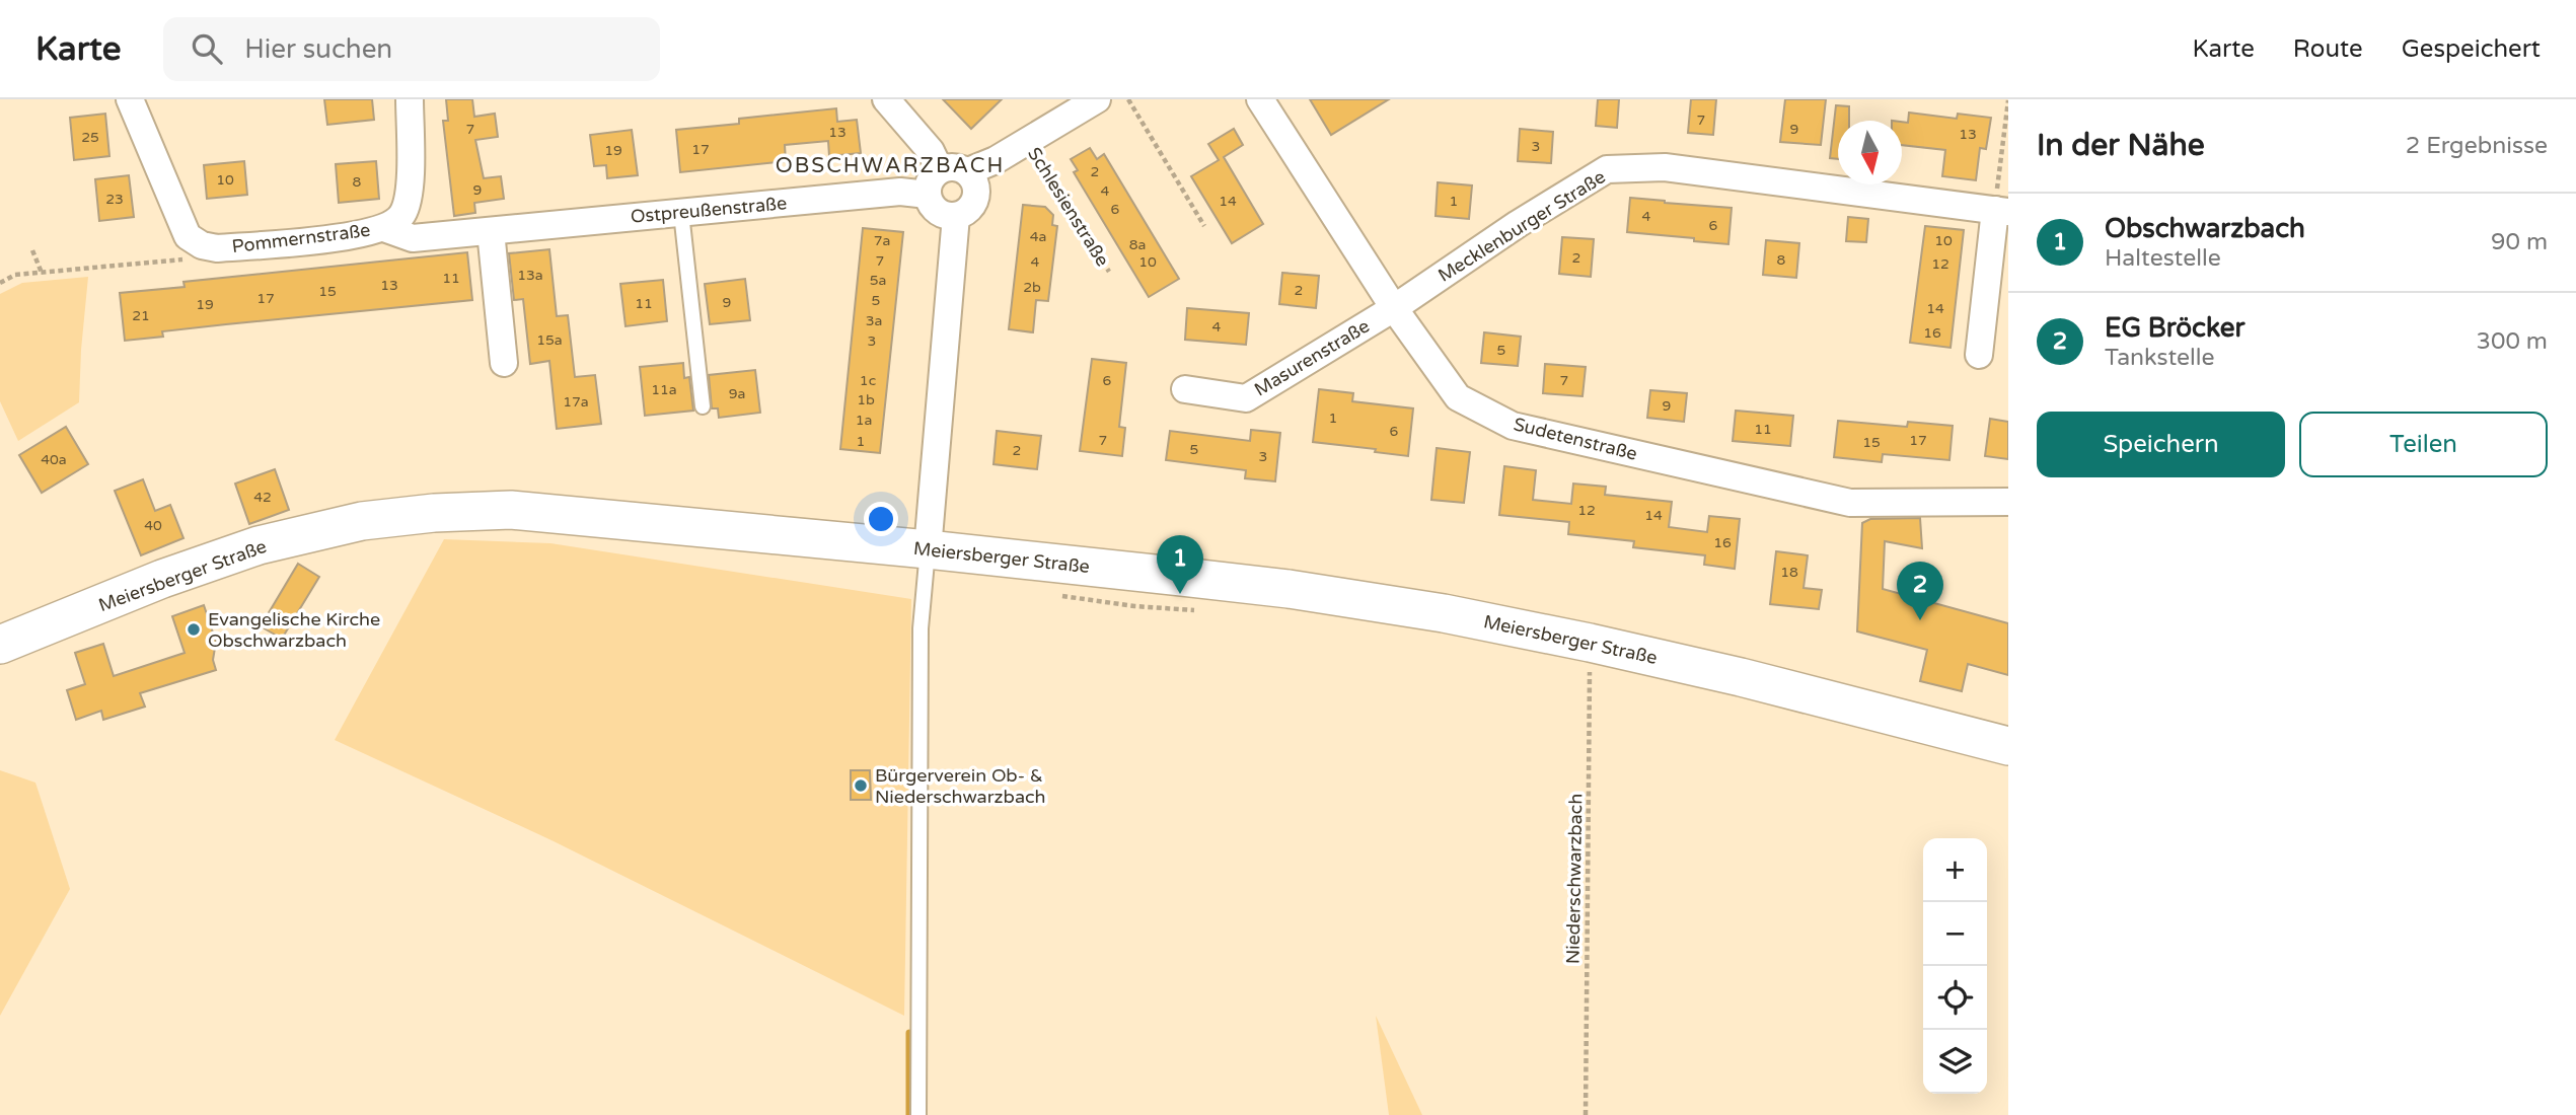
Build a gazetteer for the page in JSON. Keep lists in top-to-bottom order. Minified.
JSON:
{"streets":{"main road":["Meiersberger Straße"],"street":["Schlesienstraße","Ostpreußenstraße","Mecklenburger Straße","Pommernstraße","Masurenstraße","Sudetenstraße"],"path":["Niederschwarzbach"]},"crossings":[["Schlesienstraße","Ostpreußenstraße"],["Ostpreußenstraße","Pommernstraße"],["Mecklenburger Straße","Masurenstraße"],["Mecklenburger Straße","Sudetenstraße"],["Masurenstraße","Sudetenstraße"]],"districts":["OBSCHWARZBACH"],"places":["Evangelische Kirche Obschwarzbach","Bürgerverein Ob- & Niederschwarzbach"],"house_numbers":["7","7","9","13","13","25","3","17","19","2","10","8","9","4","23","14","1","6","4","6","4a","7a","10","8a","2","8","7","4","10","12","13a","11","5a","13","2b","2","15","17","5","9","11","19","14","21","3a","4","16","15a","3","5","1c","6","7","11a","9a","1b","17a","9","1","1a","11","6","7","17","1","15","5","2","3","40a","42","12","14","40","16","18"],"north":"bottom","page":{"header":"Karte","search":"Hier suchen","nav":["Karte","Route","Gespeichert"],"heading":["In der Nähe","2 Ergebnisse"],"list":[{"mark":"1","name":"Obschwarzbach","note":"Haltestelle","value":"90 m"},{"mark":"2","name":"EG Bröcker","note":"Tankstelle","value":"300 m"}],"buttons":["Speichern","Teilen"],"pins":["1","2"],"map_buttons":["+","−"]}}
